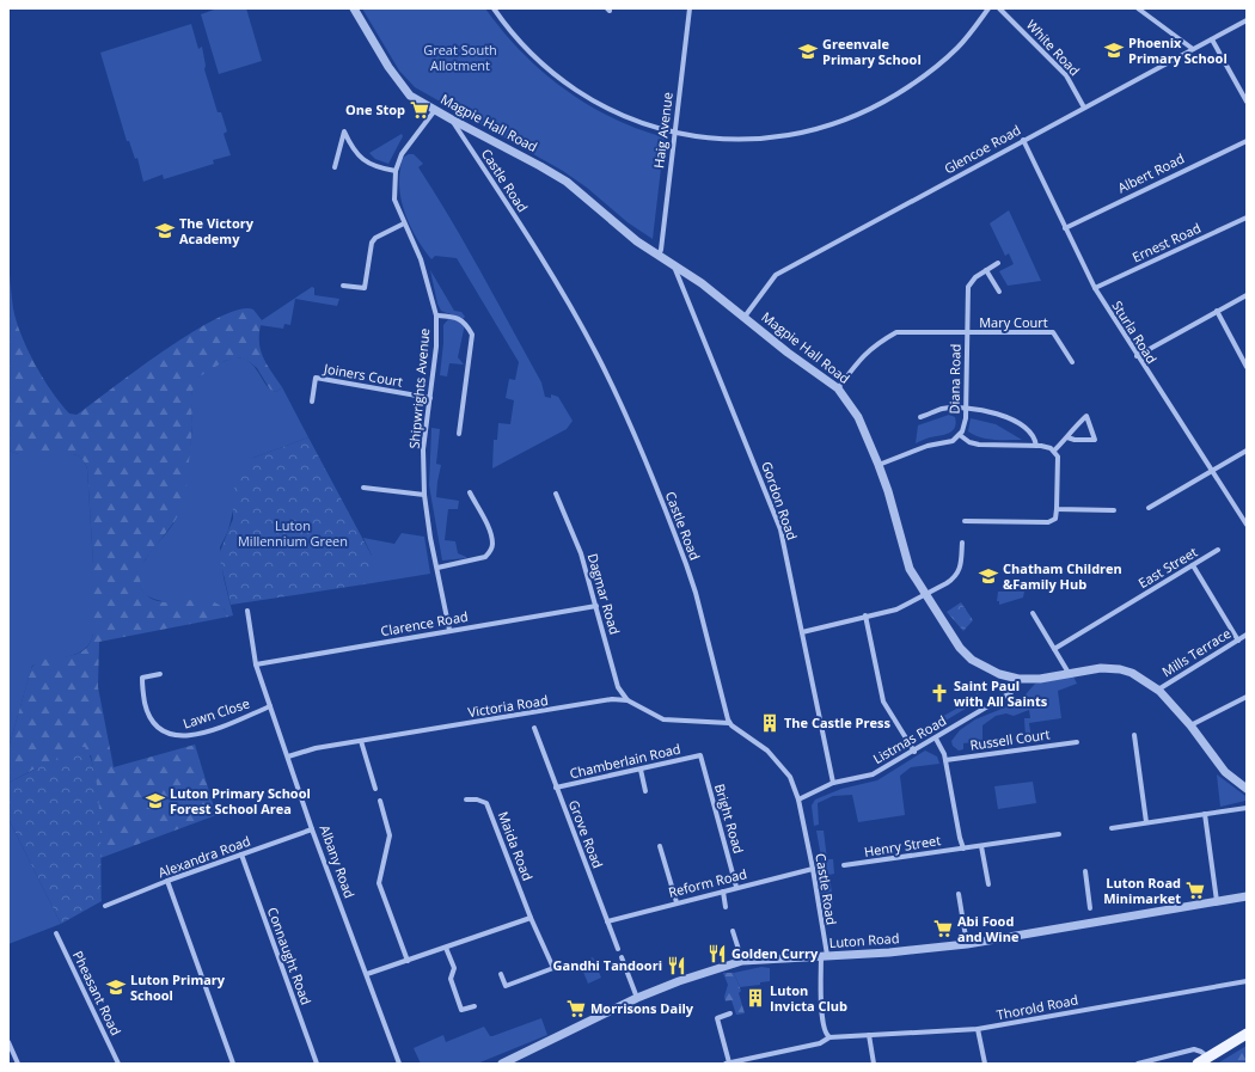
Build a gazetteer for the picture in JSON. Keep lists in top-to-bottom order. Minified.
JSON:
{"streets":{"street":["White Road","Magpie Hall Road","Haig Avenue","Glencoe Road","Albert Road","Castle Road","Ernest Road","Mary Court","Sturla Road","Joiners Court","Diana Road","Shipwrights Avenue","Gordon Road","East Street","Dagmar Road","Clarence Road","Mills Terrace","Victoria Road","Lawn Close","Listmas Road","Russell Court","Chamberlain Road","Bright Road","Grove Road","Maida Road","Henry Street","Alexandra Road","Albany Road","Reform Road","Luton Road","Connaught Road","Pheasant Road","Thorold Road"]},"crossings":[["White Road","Glencoe Road"],["Magpie Hall Road","Haig Avenue"],["Magpie Hall Road","Glencoe Road"],["Magpie Hall Road","Castle Road"],["Magpie Hall Road","Shipwrights Avenue"],["Magpie Hall Road","Gordon Road"],["Magpie Hall Road","Mills Terrace"],["Magpie Hall Road","Listmas Road"],["Glencoe Road","Sturla Road"],["Albert Road","Sturla Road"],["Castle Road","Listmas Road"],["Castle Road","Reform Road"],["Castle Road","Luton Road"],["Castle Road","Thorold Road"],["Ernest Road","Sturla Road"],["Mary Court","Diana Road"],["Joiners Court","Shipwrights Avenue"],["Shipwrights Avenue","Clarence Road"],["Gordon Road","Listmas Road"],["Dagmar Road","Clarence Road"],["Dagmar Road","Victoria Road"],["Clarence Road","Albany Road"],["Victoria Road","Albany Road"],["Lawn Close","Albany Road"],["Listmas Road","Henry Street"],["Russell Court","Henry Street"],["Chamberlain Road","Bright Road"],["Chamberlain Road","Grove Road"],["Bright Road","Reform Road"],["Grove Road","Reform Road"],["Alexandra Road","Albany Road"],["Alexandra Road","Connaught Road"]],"parks":["Great South Allotment","Luton Millennium Green"],"places":{"school or university":["Phoenix Primary School","Greenvale Primary School","The Victory Academy","Chatham Children &Family Hub","Luton Primary School Forest School Area","Luton Primary School"],"supermarket":["One Stop","Luton Road Minimarket","Abi Food and Wine","Morrisons Daily"],"church":["Saint Paul with All Saints"],"building":["The Castle Press","Luton Invicta Club"],"restaurant":["Golden Curry","Gandhi Tandoori"]}}
